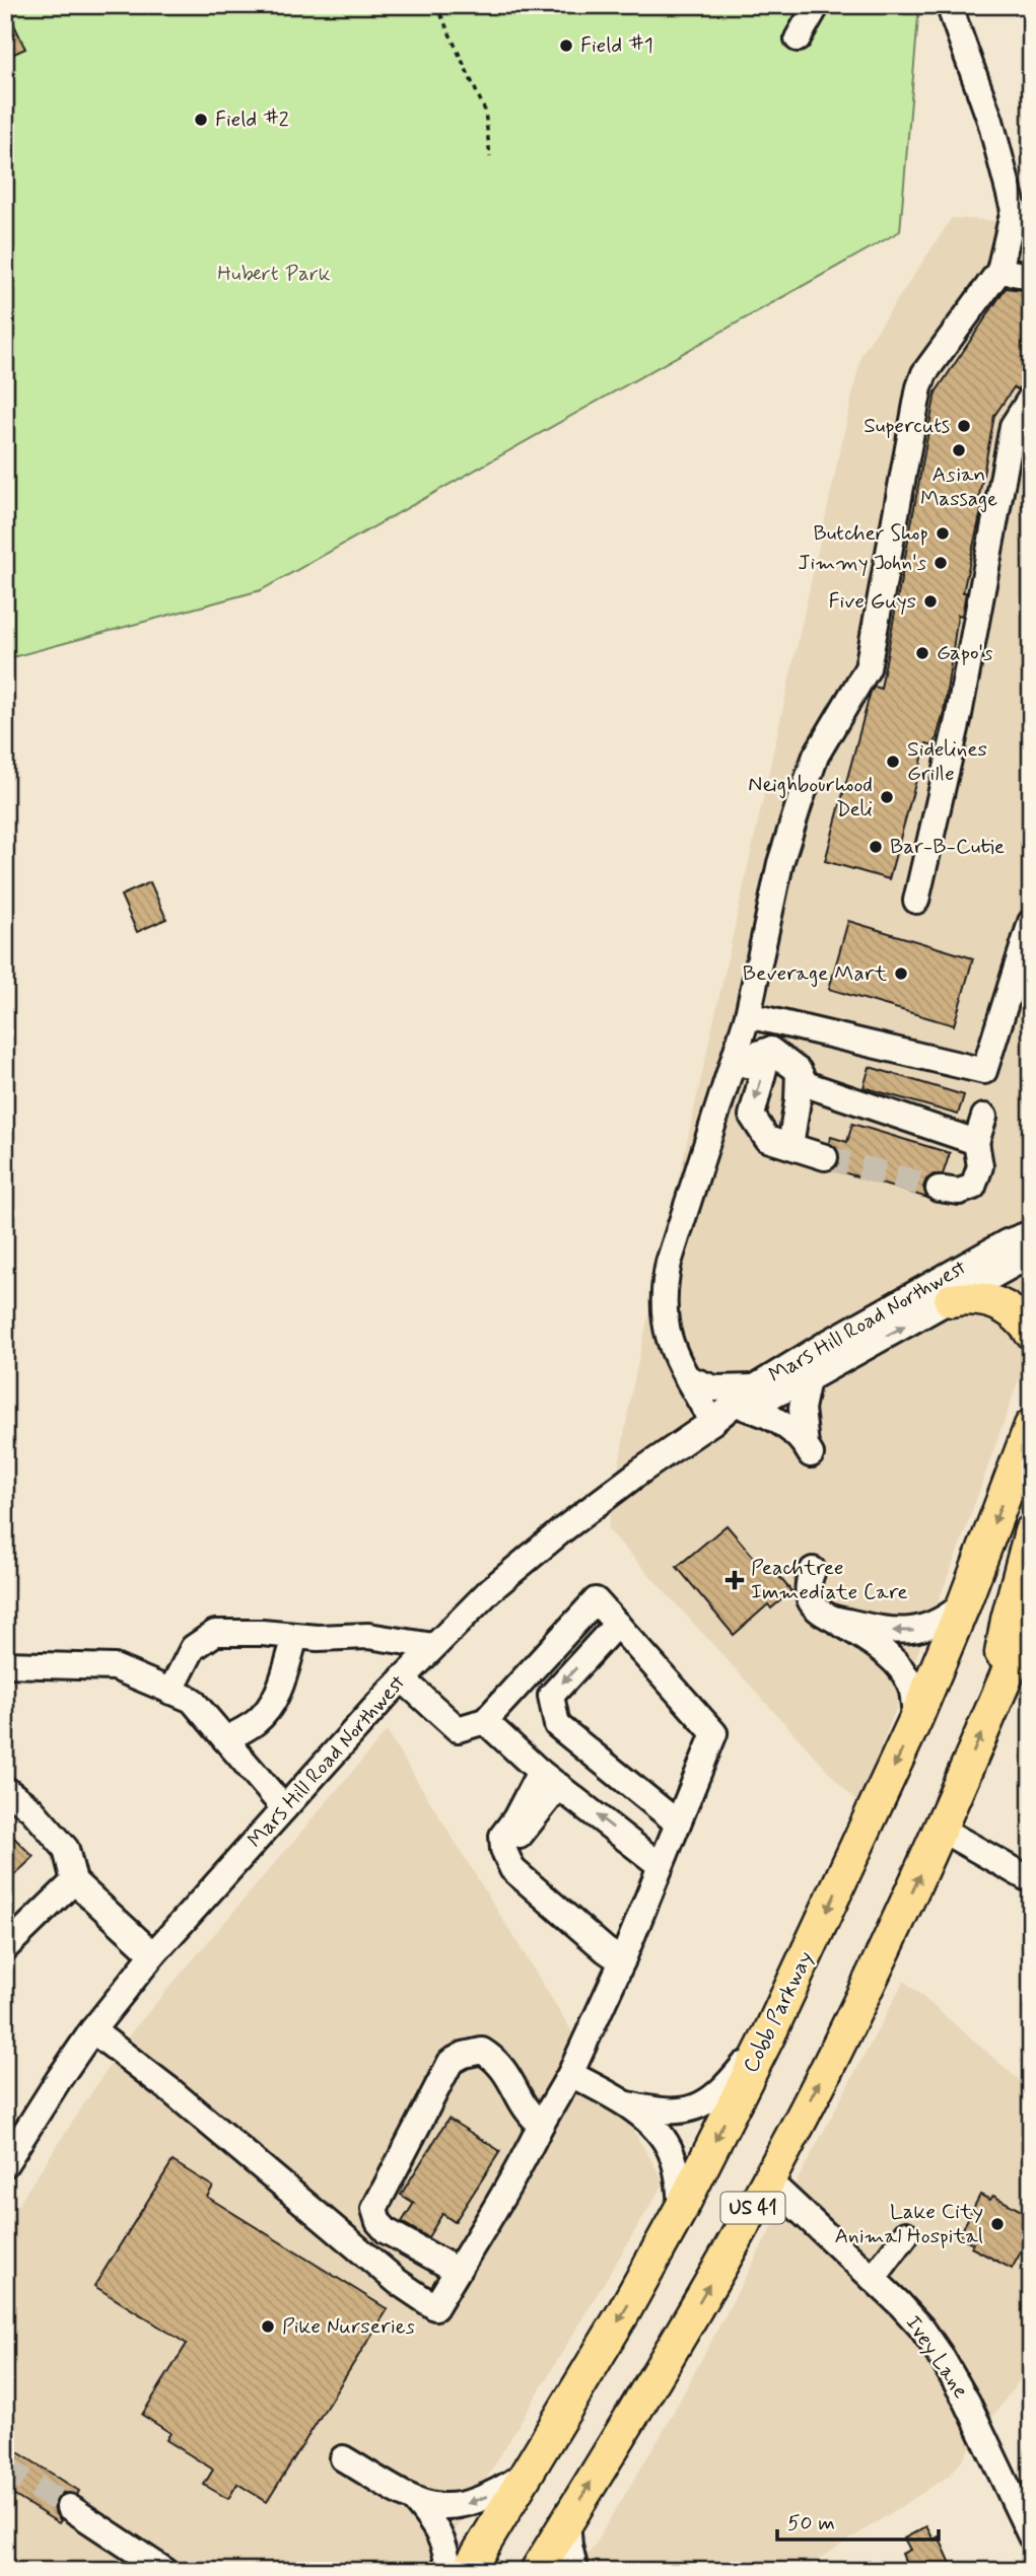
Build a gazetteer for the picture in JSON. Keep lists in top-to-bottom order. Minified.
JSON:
{"streets":{"main road":["Cobb Parkway","US 41"],"street":["Mars Hill Road Northwest","Ivey Lane"]},"crossings":[["US 41","Ivey Lane"]],"parks":["Hubert Park"],"places":{"other":["Field #1","Field #2","Supercuts","Asian Massage","Butcher Shop","Jimmy John's","Five Guys","Gapo's","Sidelines Grille","Neighbourhood Deli","Bar-B-Cutie","Beverage Mart","Lake City Animal Hospital","Pike Nurseries"],"health":["Peachtree Immediate Care"]},"scale_bar":"50 m"}
